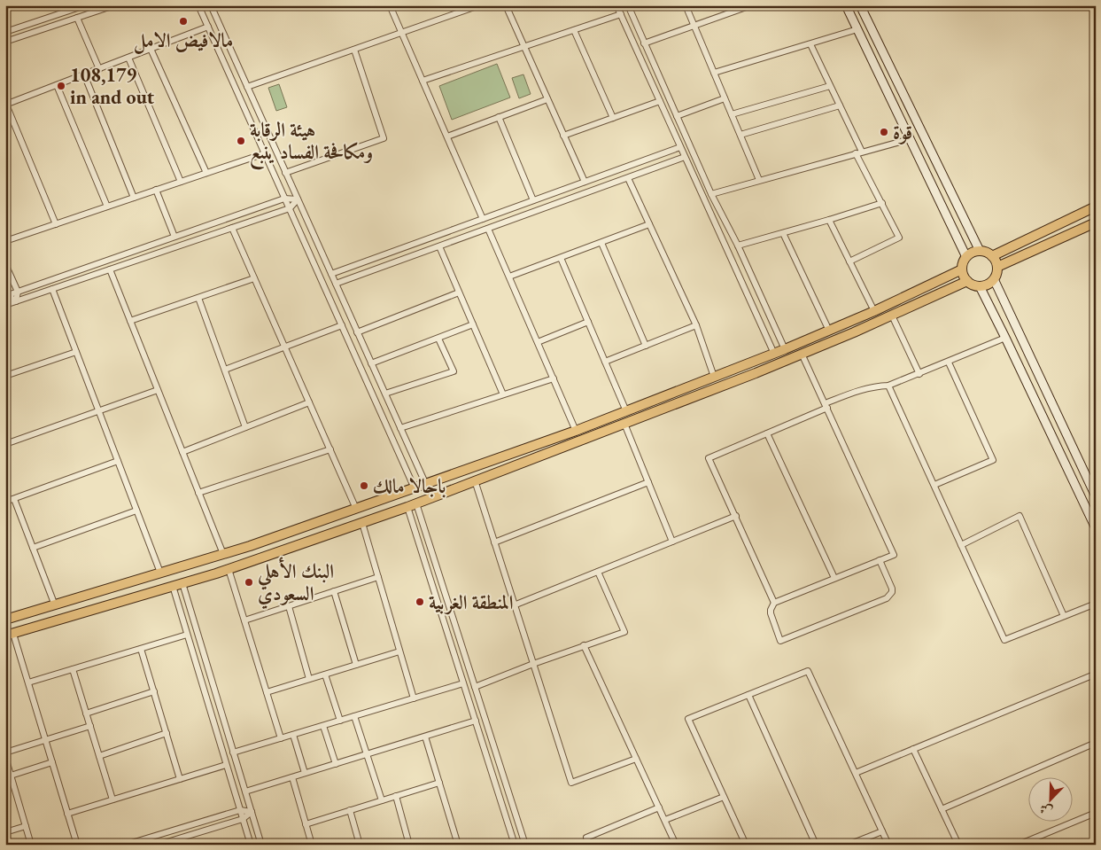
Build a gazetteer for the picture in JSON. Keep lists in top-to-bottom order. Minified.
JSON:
{"places":["مالافيض الامل","108,179 in and out","قوة","هيئة الرقابة ومكافحة الفساد ينبع","باجالا مالك","البنك الأهلي السعودي","المنطقة الغربية"],"north":"bottom left"}
